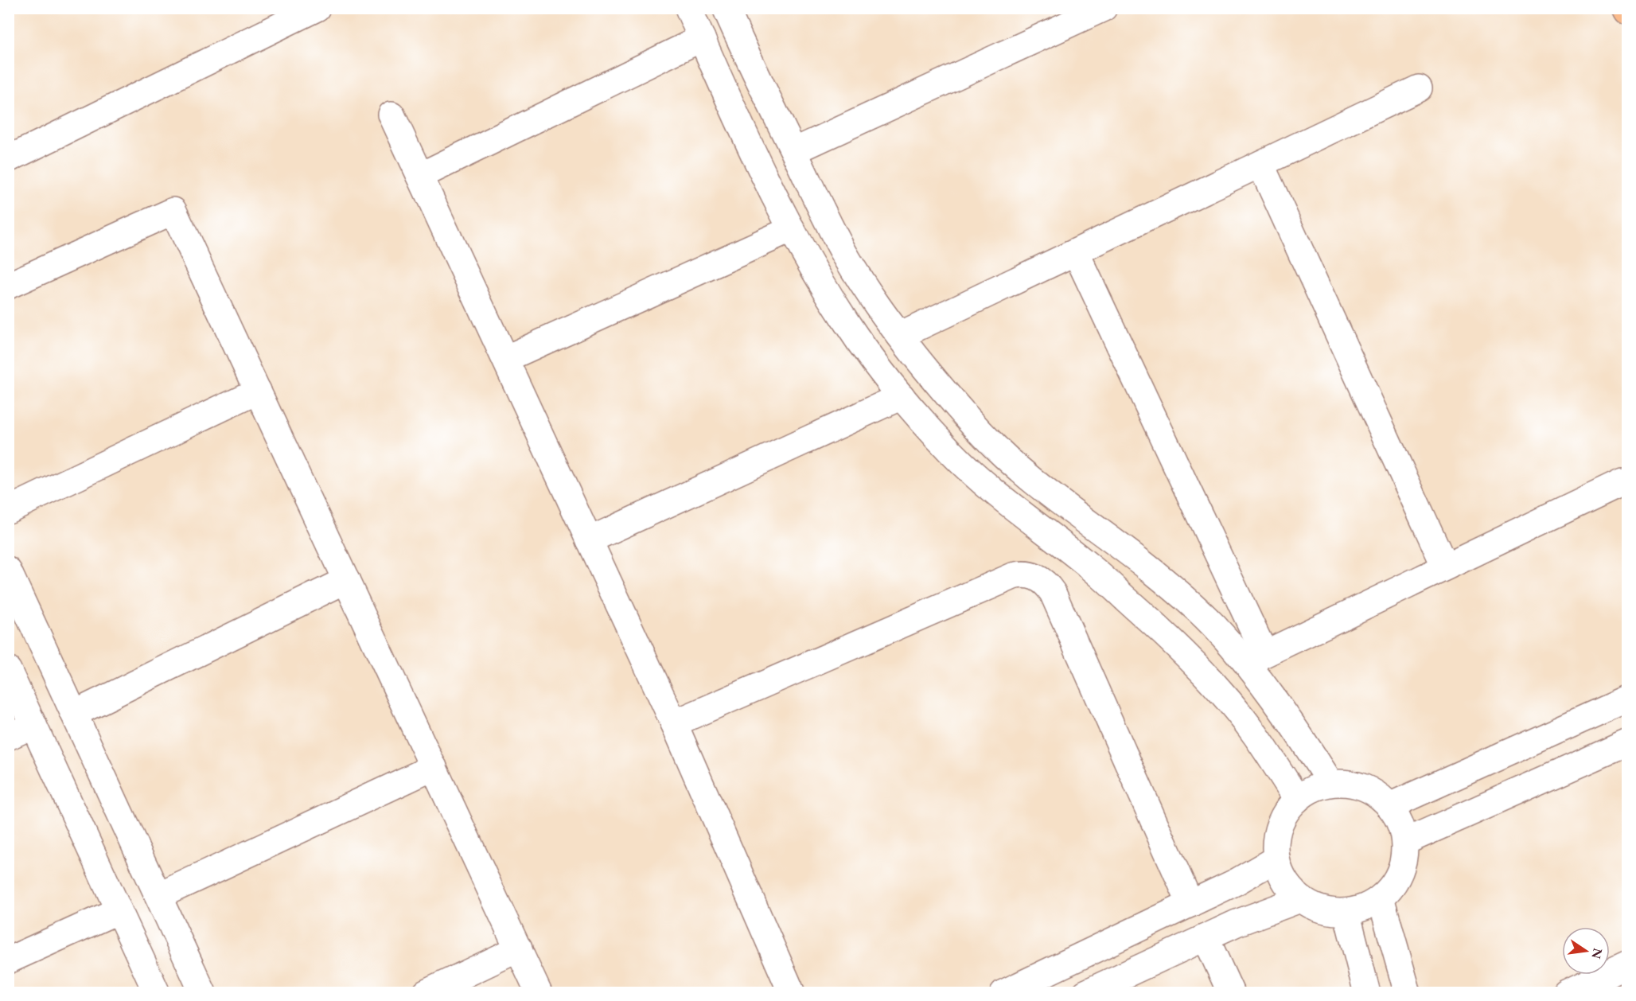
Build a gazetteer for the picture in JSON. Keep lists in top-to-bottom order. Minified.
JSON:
{"north":"right"}
